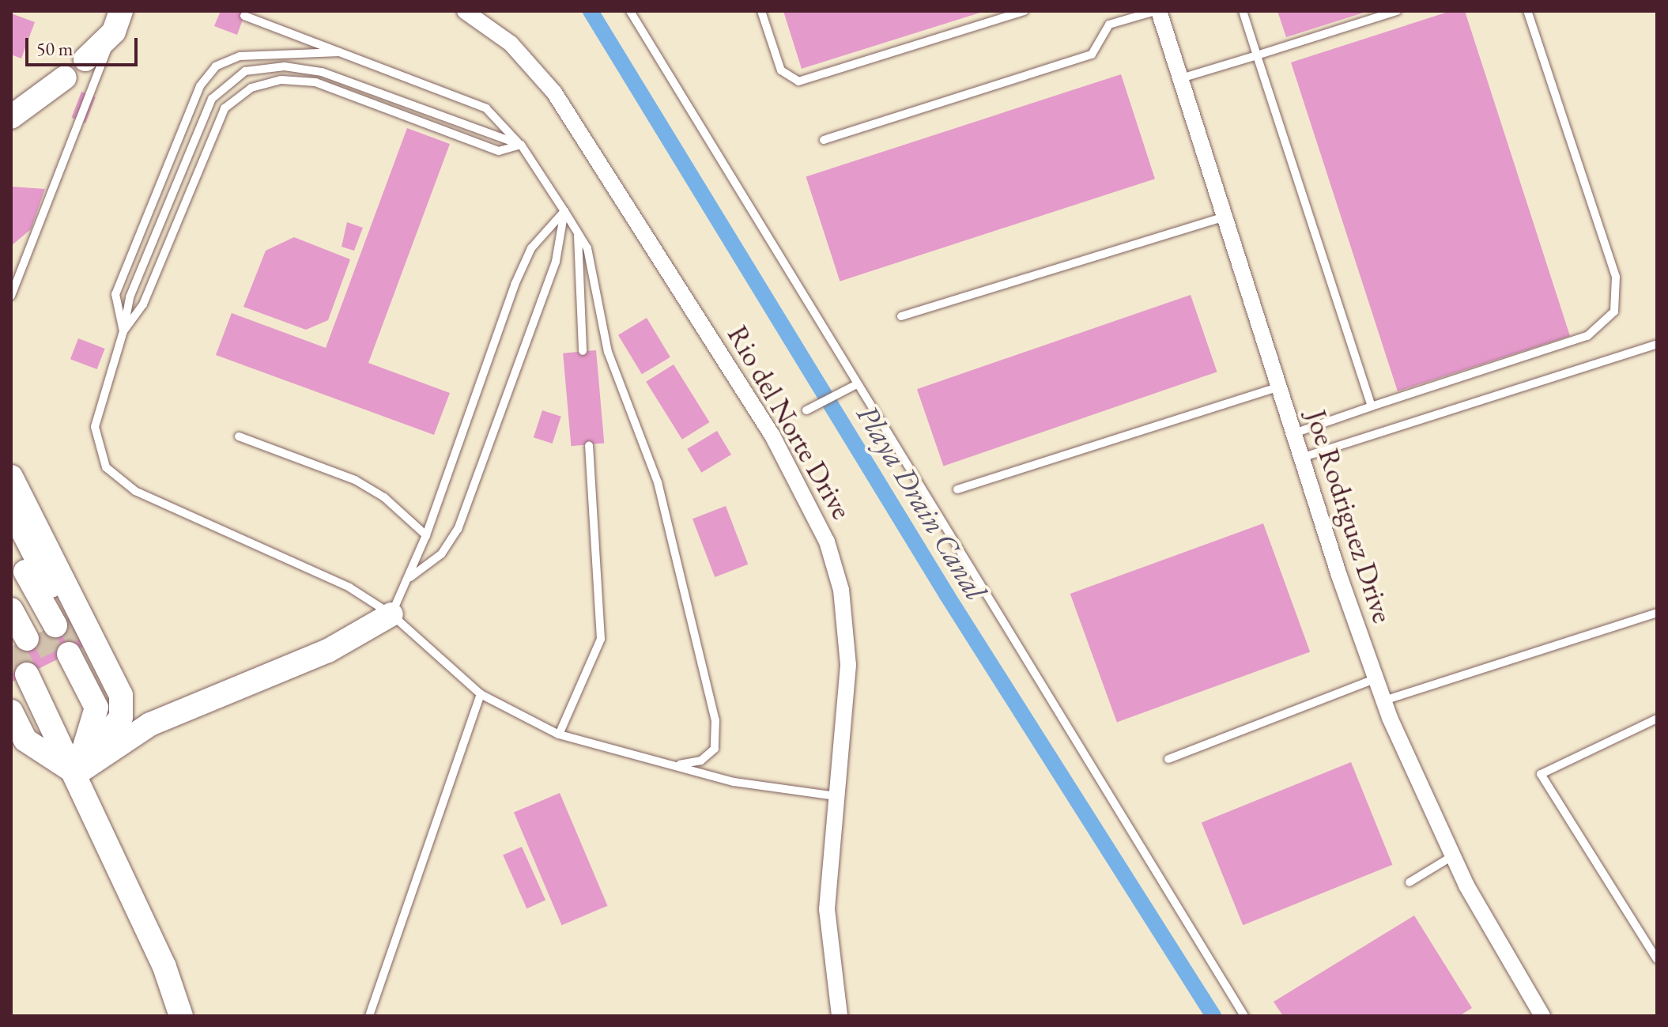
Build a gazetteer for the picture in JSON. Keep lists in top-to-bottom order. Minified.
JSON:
{"streets":{"street":["Rio del Norte Drive","Joe Rodriguez Drive"]},"water":["Playa Drain Canal"],"scale_bar":"50 m"}
